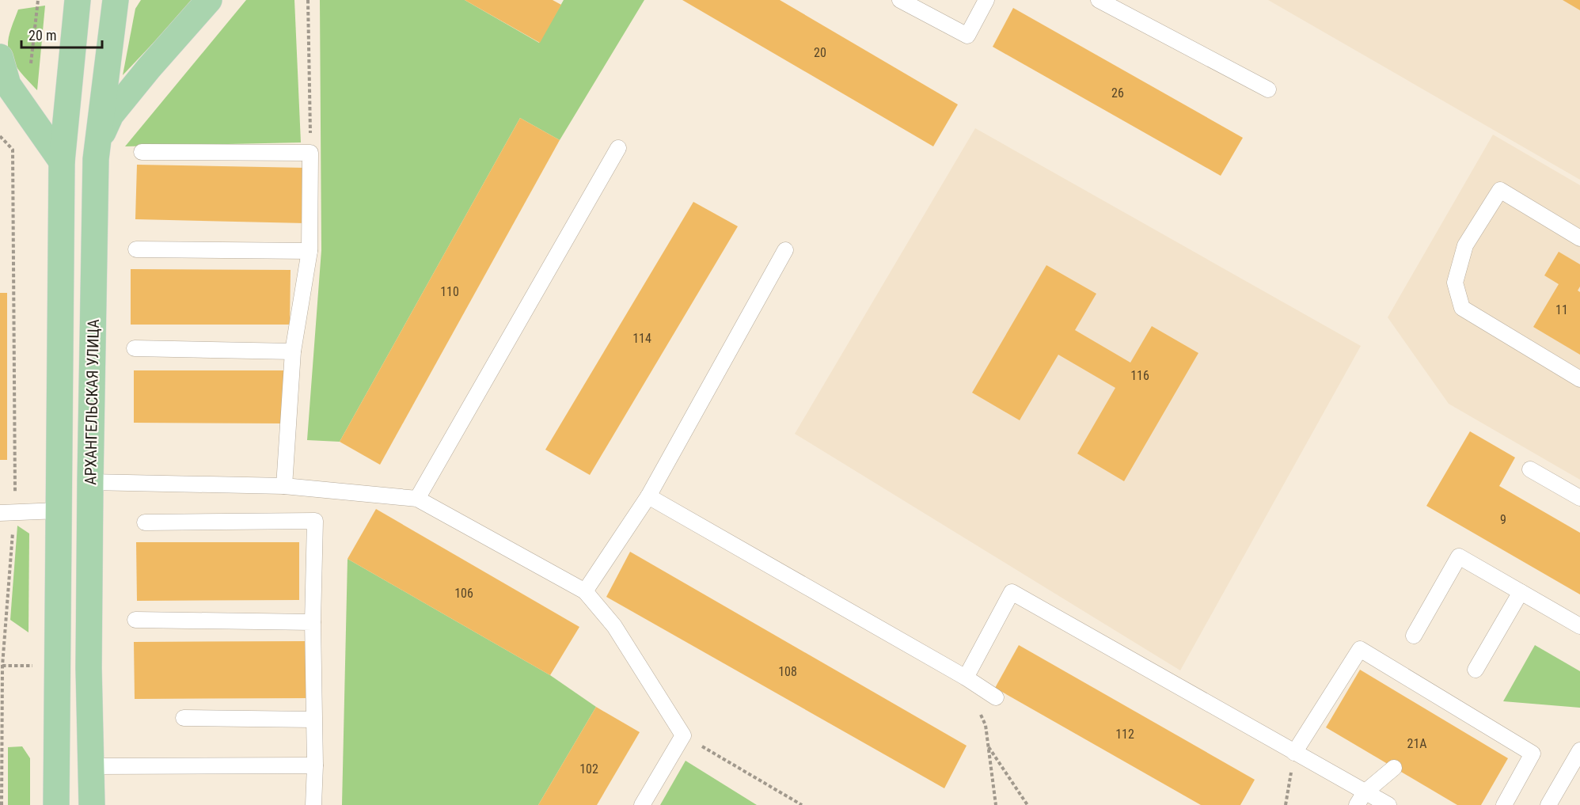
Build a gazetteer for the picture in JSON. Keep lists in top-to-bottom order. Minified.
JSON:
{"streets":{"main road":["АРХАНГЕЛЬСКАЯ УЛИЦА"]},"house_numbers":["20","26","110","11","114","116","9","106","108","112","21А","102"],"scale_bar":"20 m"}
